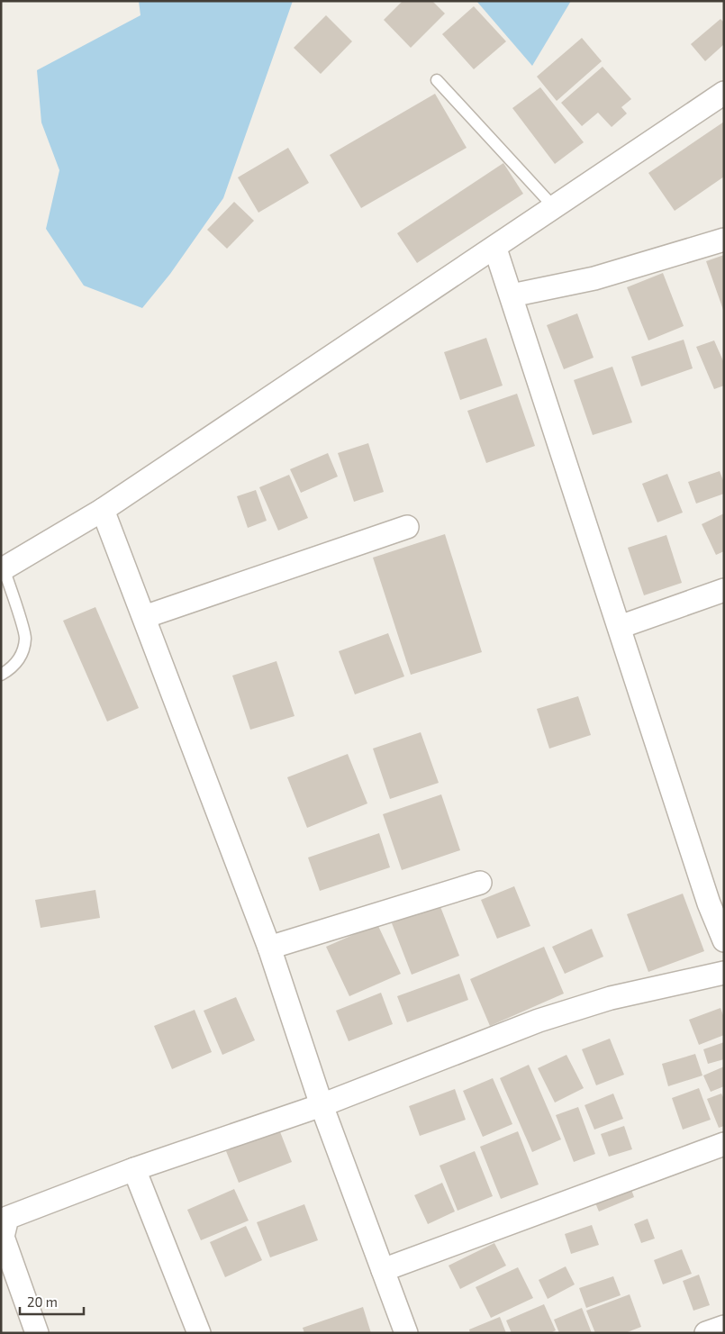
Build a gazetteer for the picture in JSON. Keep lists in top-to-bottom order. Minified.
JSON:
{"scale_bar":"20 m"}
